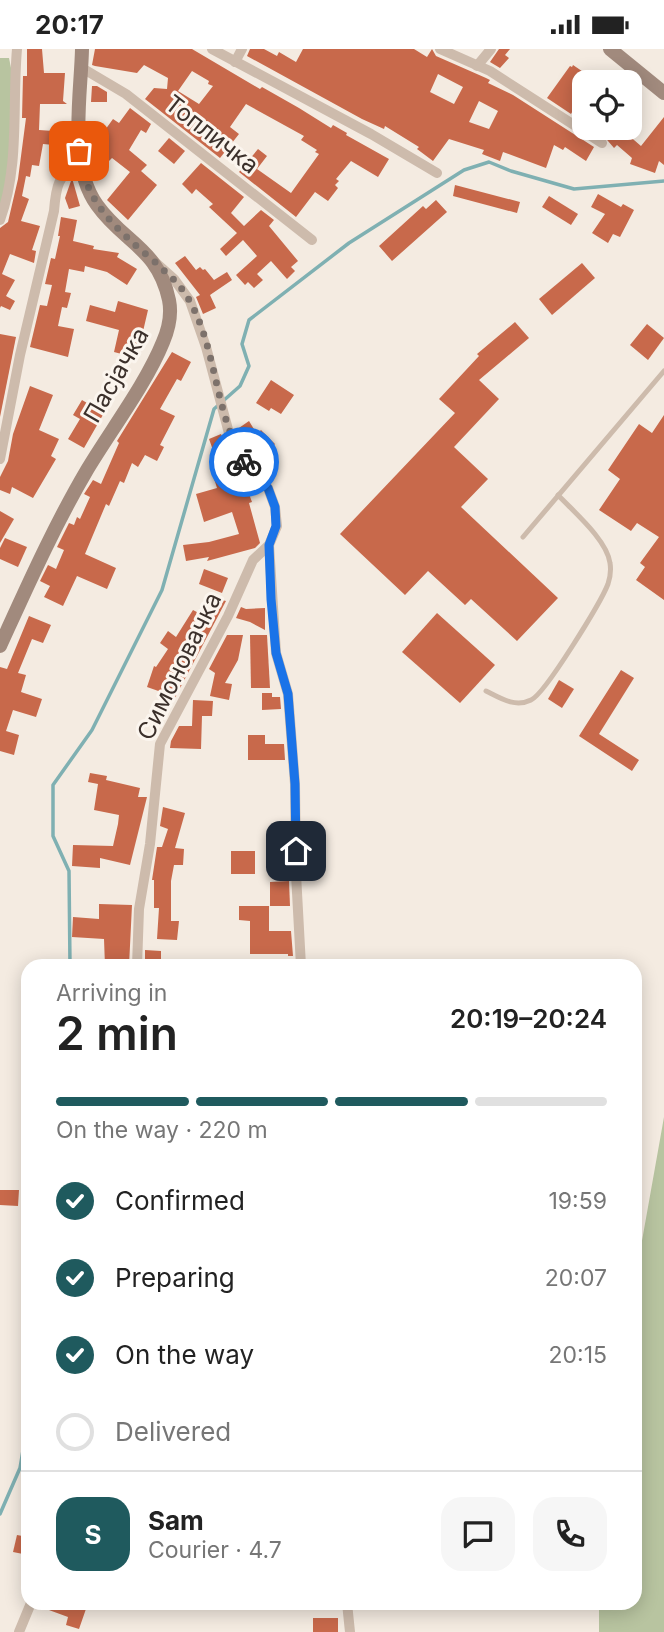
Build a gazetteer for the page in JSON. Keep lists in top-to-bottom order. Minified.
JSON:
{"streets":{"main road":["Пасјачка"],"street":["Топличка","Симоновачка"]},"crossings":[["Топличка","Пасјачка"]],"page":{"status":"20:17","heading":["2 min","Arriving in","20:19–20:24"],"panel":["Sam","Courier · 4.7"],"bar":"On the way · 220 m","list":[["Confirmed","19:59"],["Preparing","20:07"],["On the way","20:15"],"Delivered"],"round":"S"}}
